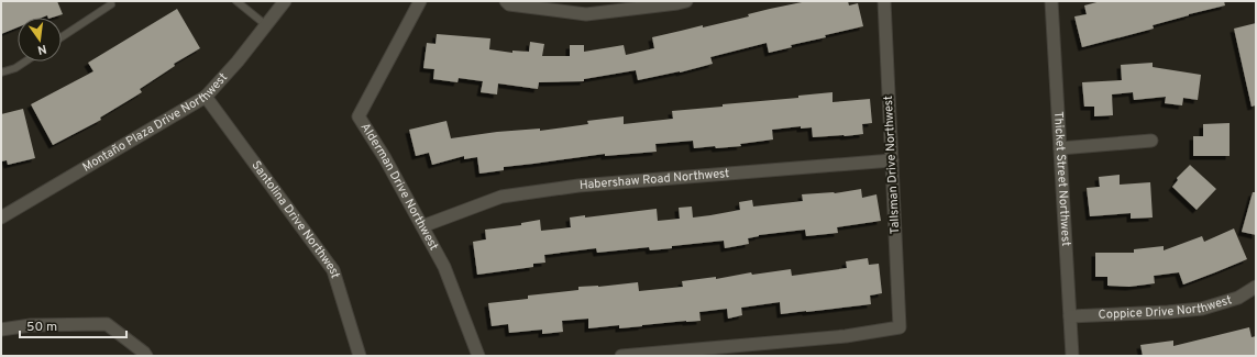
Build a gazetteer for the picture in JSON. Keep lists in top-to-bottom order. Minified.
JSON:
{"streets":{"street":["Montaño Plaza Drive Northwest","Tallsman Drive Northwest","Thicket Street Northwest","Habershaw Road Northwest","Alderman Drive Northwest","Santolina Drive Northwest","Coppice Drive Northwest"]},"crossings":[["Montaño Plaza Drive Northwest","Santolina Drive Northwest"],["Tallsman Drive Northwest","Habershaw Road Northwest"],["Thicket Street Northwest","Coppice Drive Northwest"],["Habershaw Road Northwest","Alderman Drive Northwest"]],"scale_bar":"50 m","north":"bottom"}
